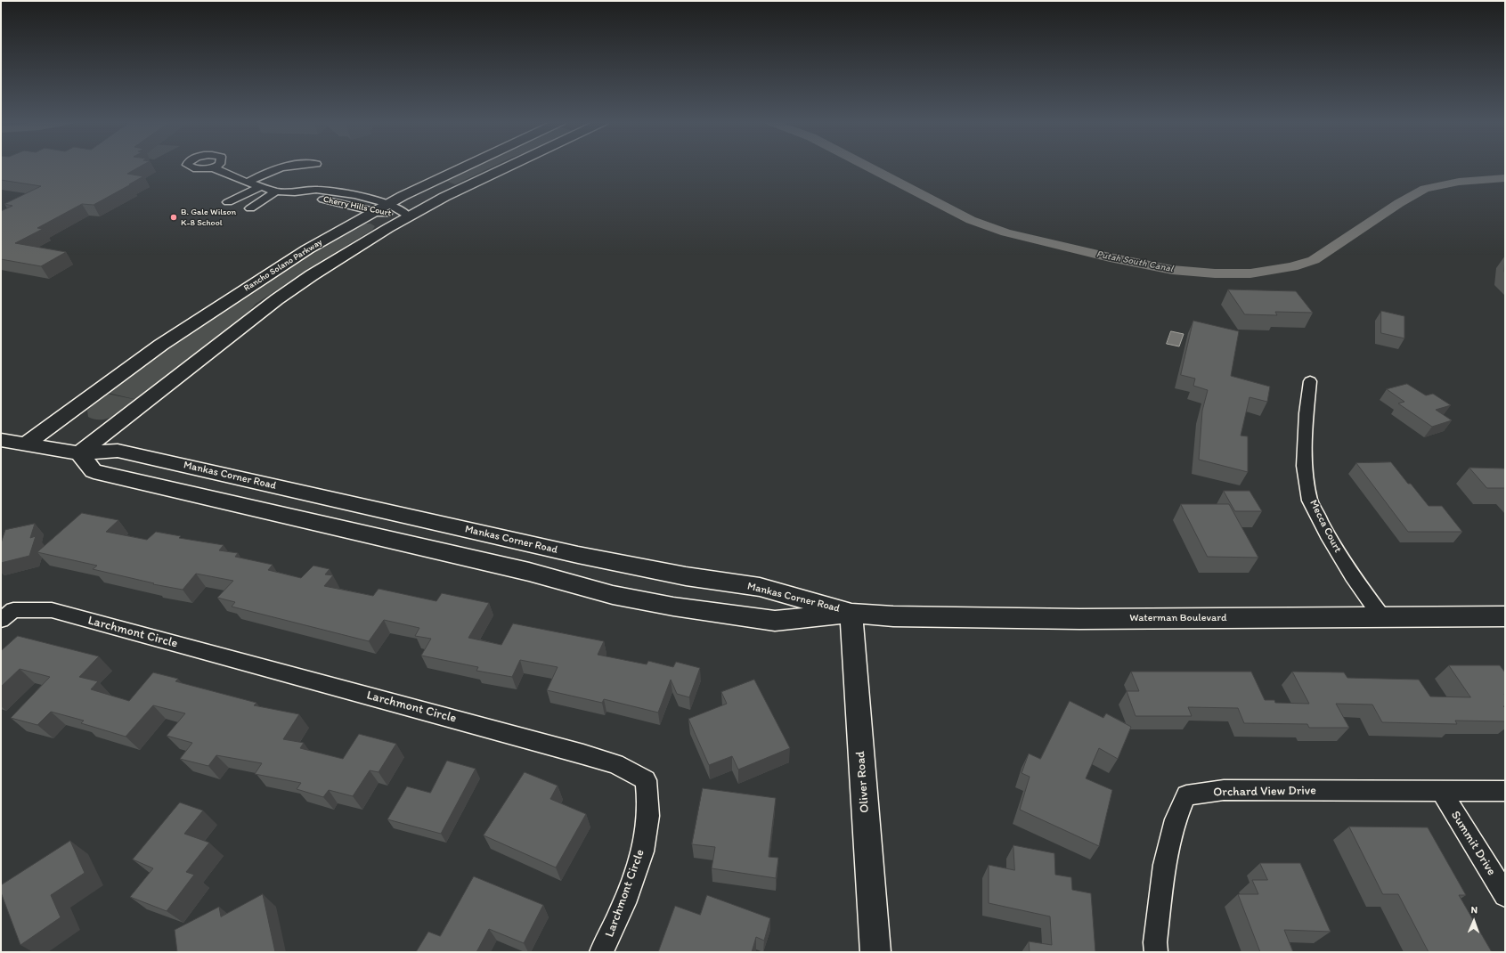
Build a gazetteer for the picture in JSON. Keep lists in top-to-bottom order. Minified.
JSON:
{"streets":{"street":["Cherry Hills Court","Rancho Solano Parkway","Mankas Corner Road","Mecca Court","Waterman Boulevard","Larchmont Circle","Oliver Road","Orchard View Drive","Summit Drive"]},"crossings":[["Cherry Hills Court","Rancho Solano Parkway"],["Rancho Solano Parkway","Mankas Corner Road"],["Mankas Corner Road","Waterman Boulevard"],["Mankas Corner Road","Oliver Road"],["Mecca Court","Waterman Boulevard"],["Waterman Boulevard","Oliver Road"],["Orchard View Drive","Summit Drive"]],"water":["Putah South Canal"],"places":["B. Gale Wilson K-8 School"],"north":"top"}
